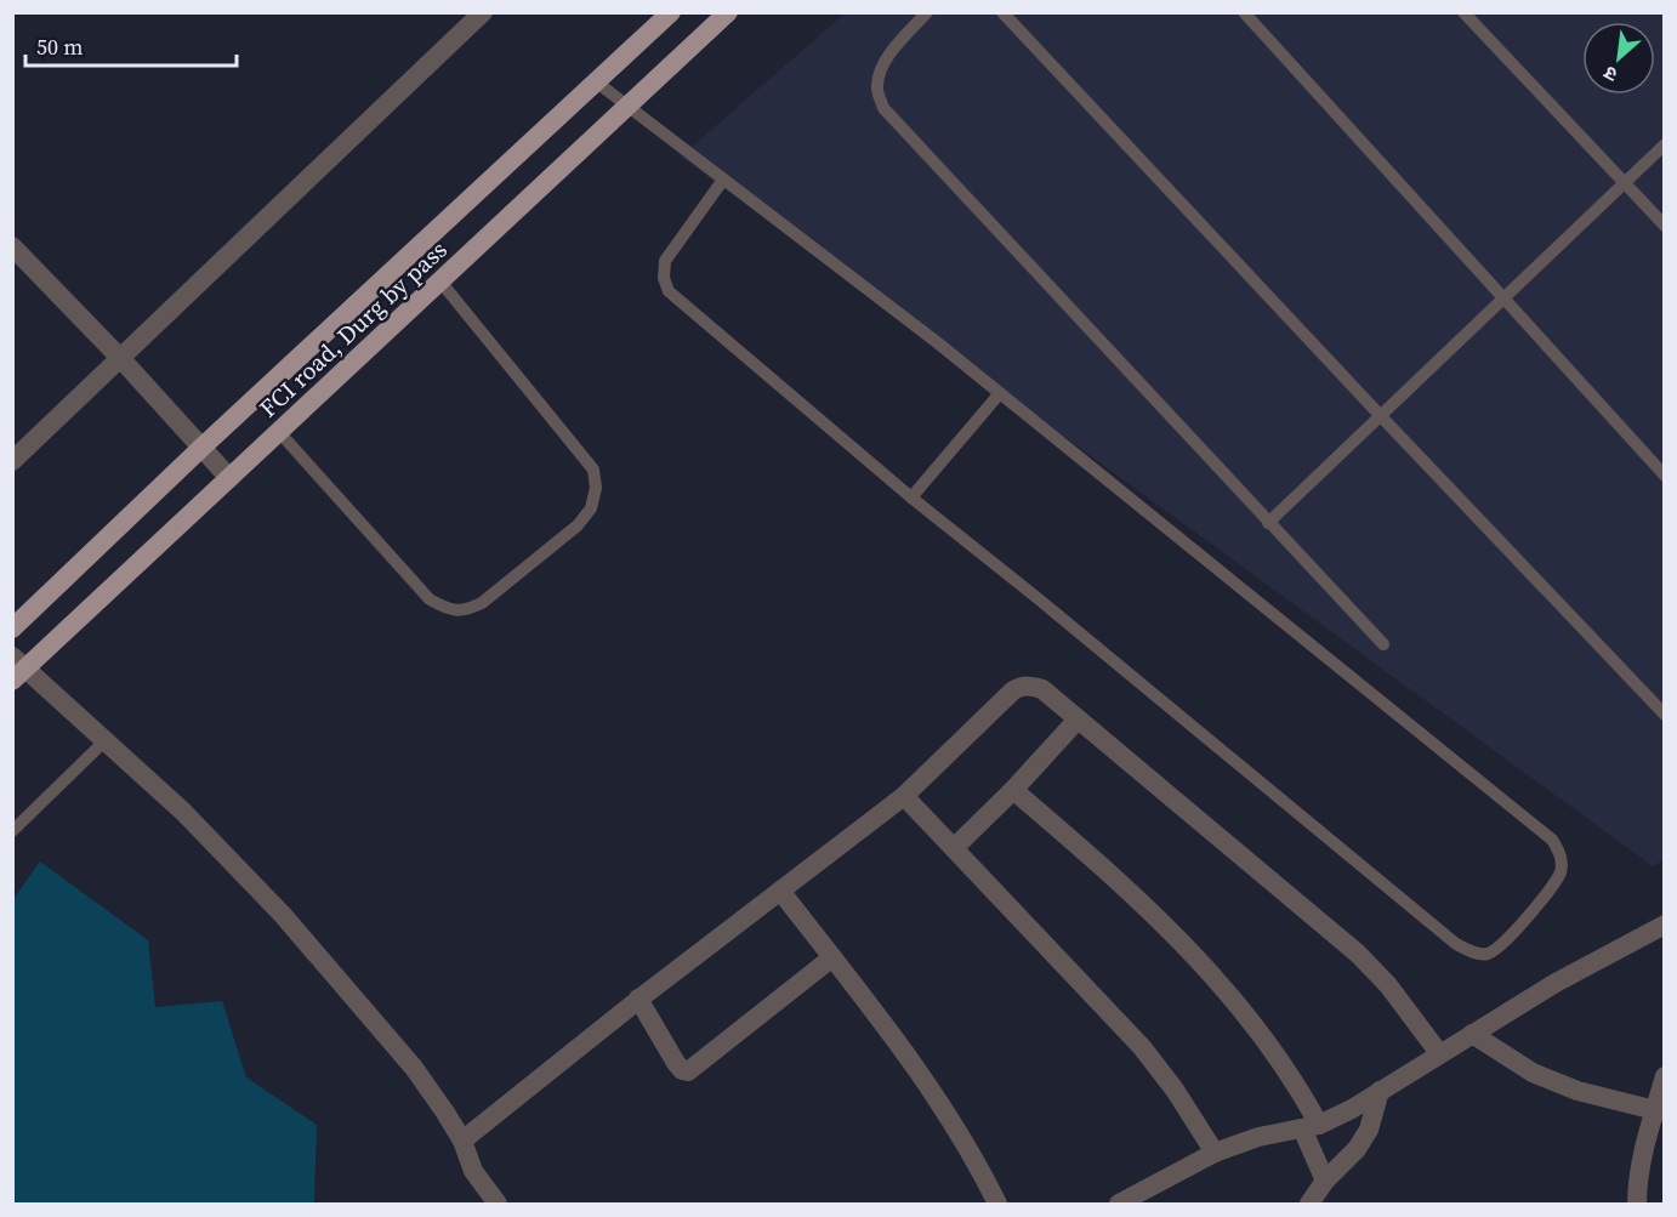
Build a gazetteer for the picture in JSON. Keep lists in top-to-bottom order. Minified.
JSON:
{"streets":{"main road":["FCI road, Durg by pass"]},"scale_bar":"50 m","north":"bottom left"}
